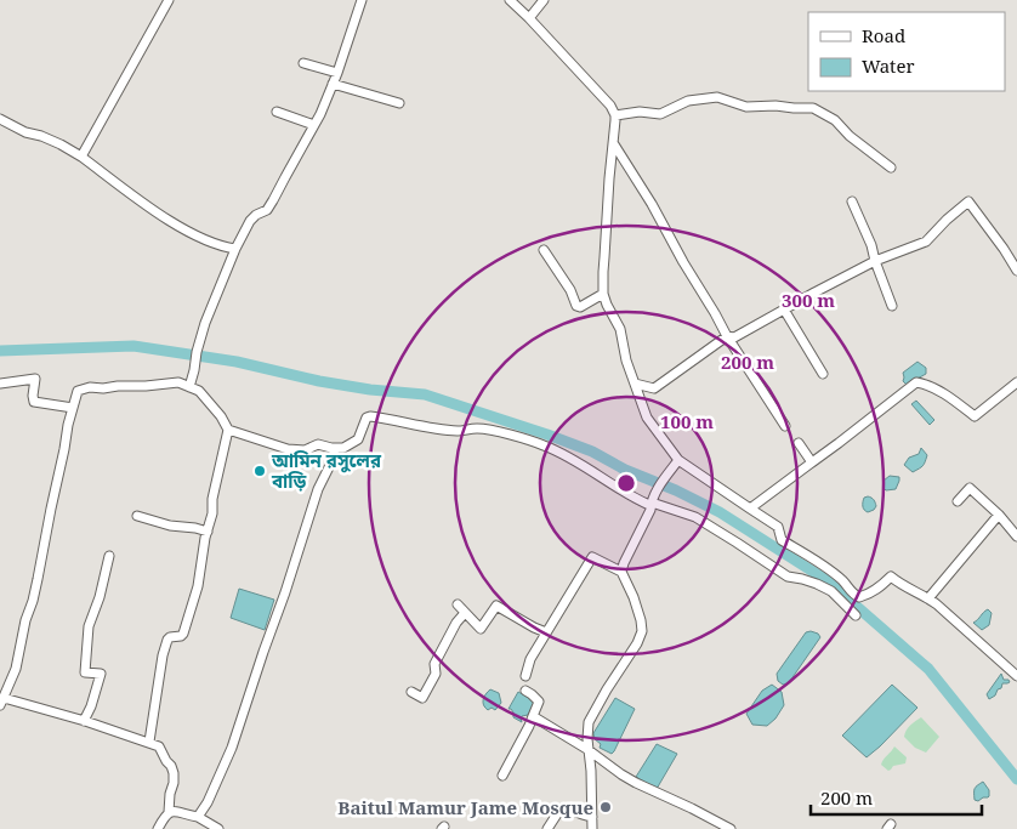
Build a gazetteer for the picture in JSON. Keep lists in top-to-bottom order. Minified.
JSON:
{"places":["আমিন রসুলের বাড়ি","Baitul Mamur Jame Mosque"],"legend":["Road","Water"],"scale_bar":"200 m","rings":["300 m","200 m","100 m"]}
